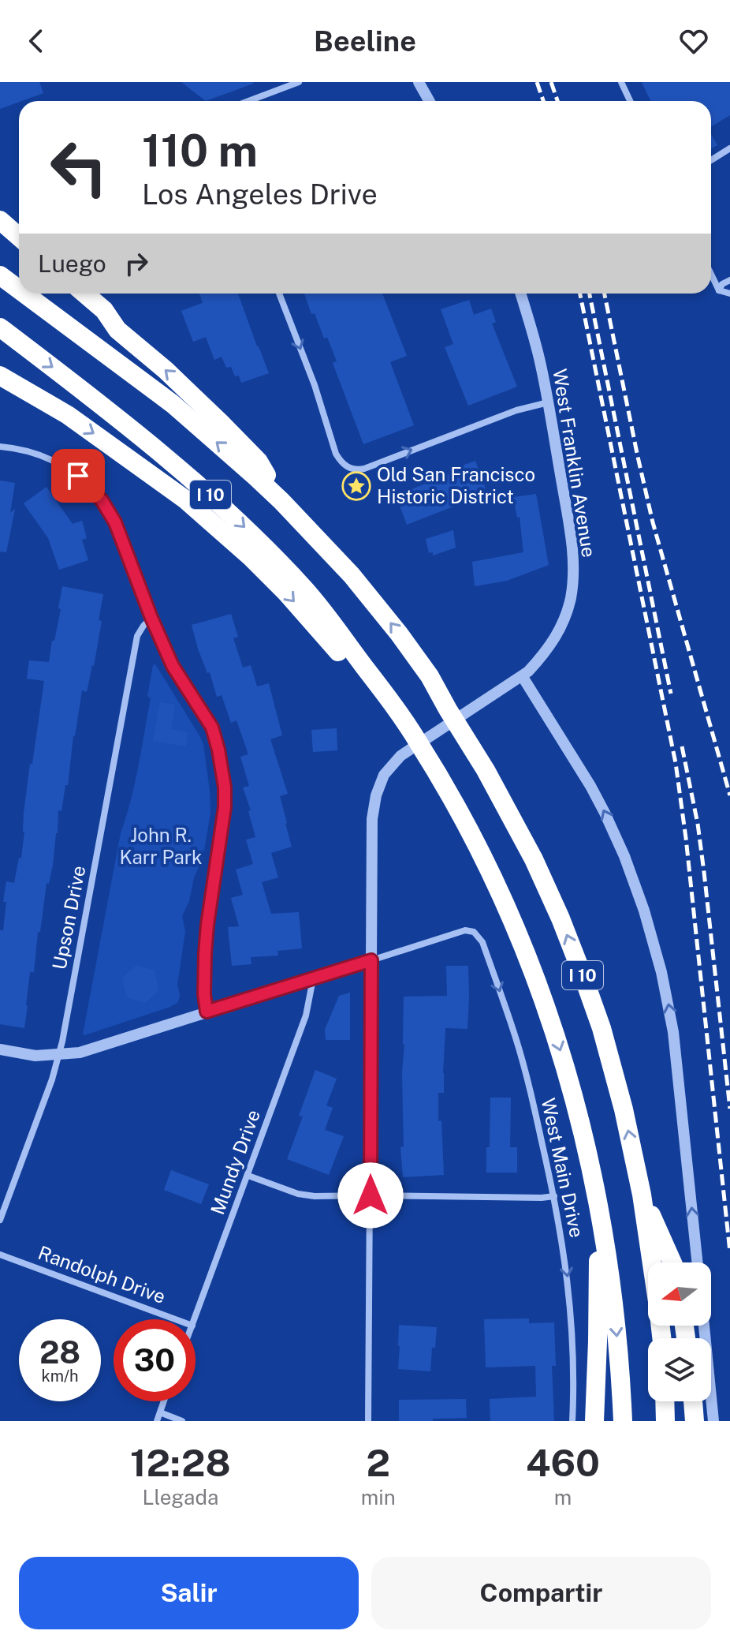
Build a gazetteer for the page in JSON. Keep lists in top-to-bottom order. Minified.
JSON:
{"streets":{"highway":["I 10"],"street":["West Franklin Avenue","Upson Drive","Mundy Drive","West Main Drive","Randolph Drive"]},"crossings":[["West Franklin Avenue","West Main Drive"]],"one_way":["West Main Drive"],"parks":["John R. Karr Park"],"places":{"place":["Old San Francisco Historic District"]},"north":"left","page":{"header":"Beeline","turn":["110 m","Los Angeles Drive"],"then":"Luego","speed":"28 km/h","limit":"30","eta":["12:28","Llegada","2","min","460","m"],"buttons":["Salir","Compartir"]}}
